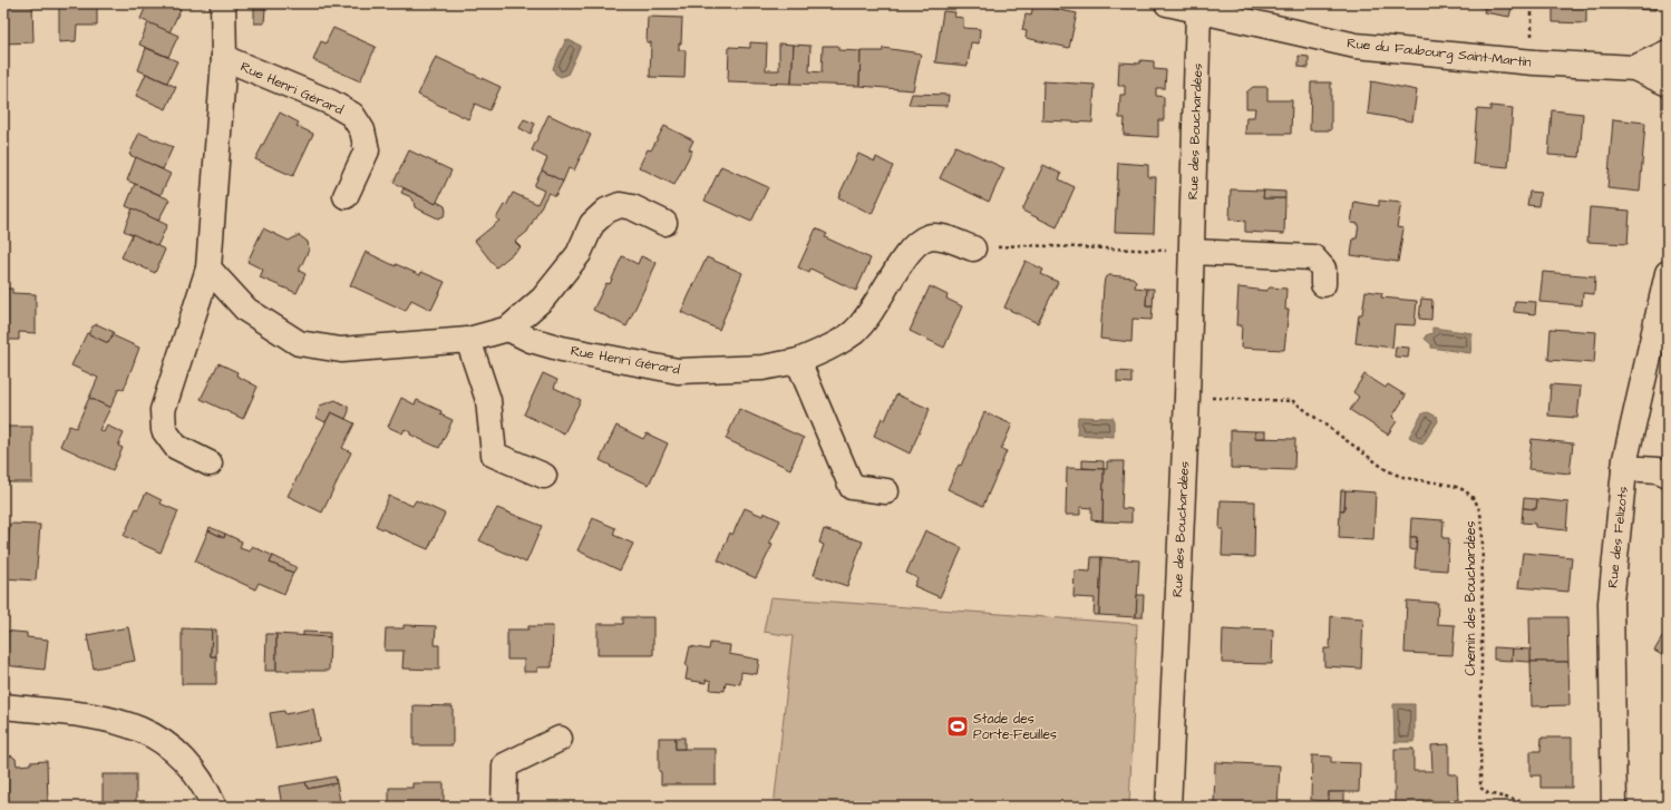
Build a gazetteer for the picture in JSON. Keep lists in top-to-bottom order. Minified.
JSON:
{"streets":{"street":["Rue du Faubourg Saint-Martin","Rue Henri Gérard","Rue des Bouchardées","Rue des Felizots"],"path":["Chemin des Bouchardées"]},"crossings":[["Rue du Faubourg Saint-Martin","Rue des Bouchardées"],["Rue des Bouchardées","Chemin des Bouchardées"]],"places":{"sports":["Stade des Porte-Feuilles"]}}
